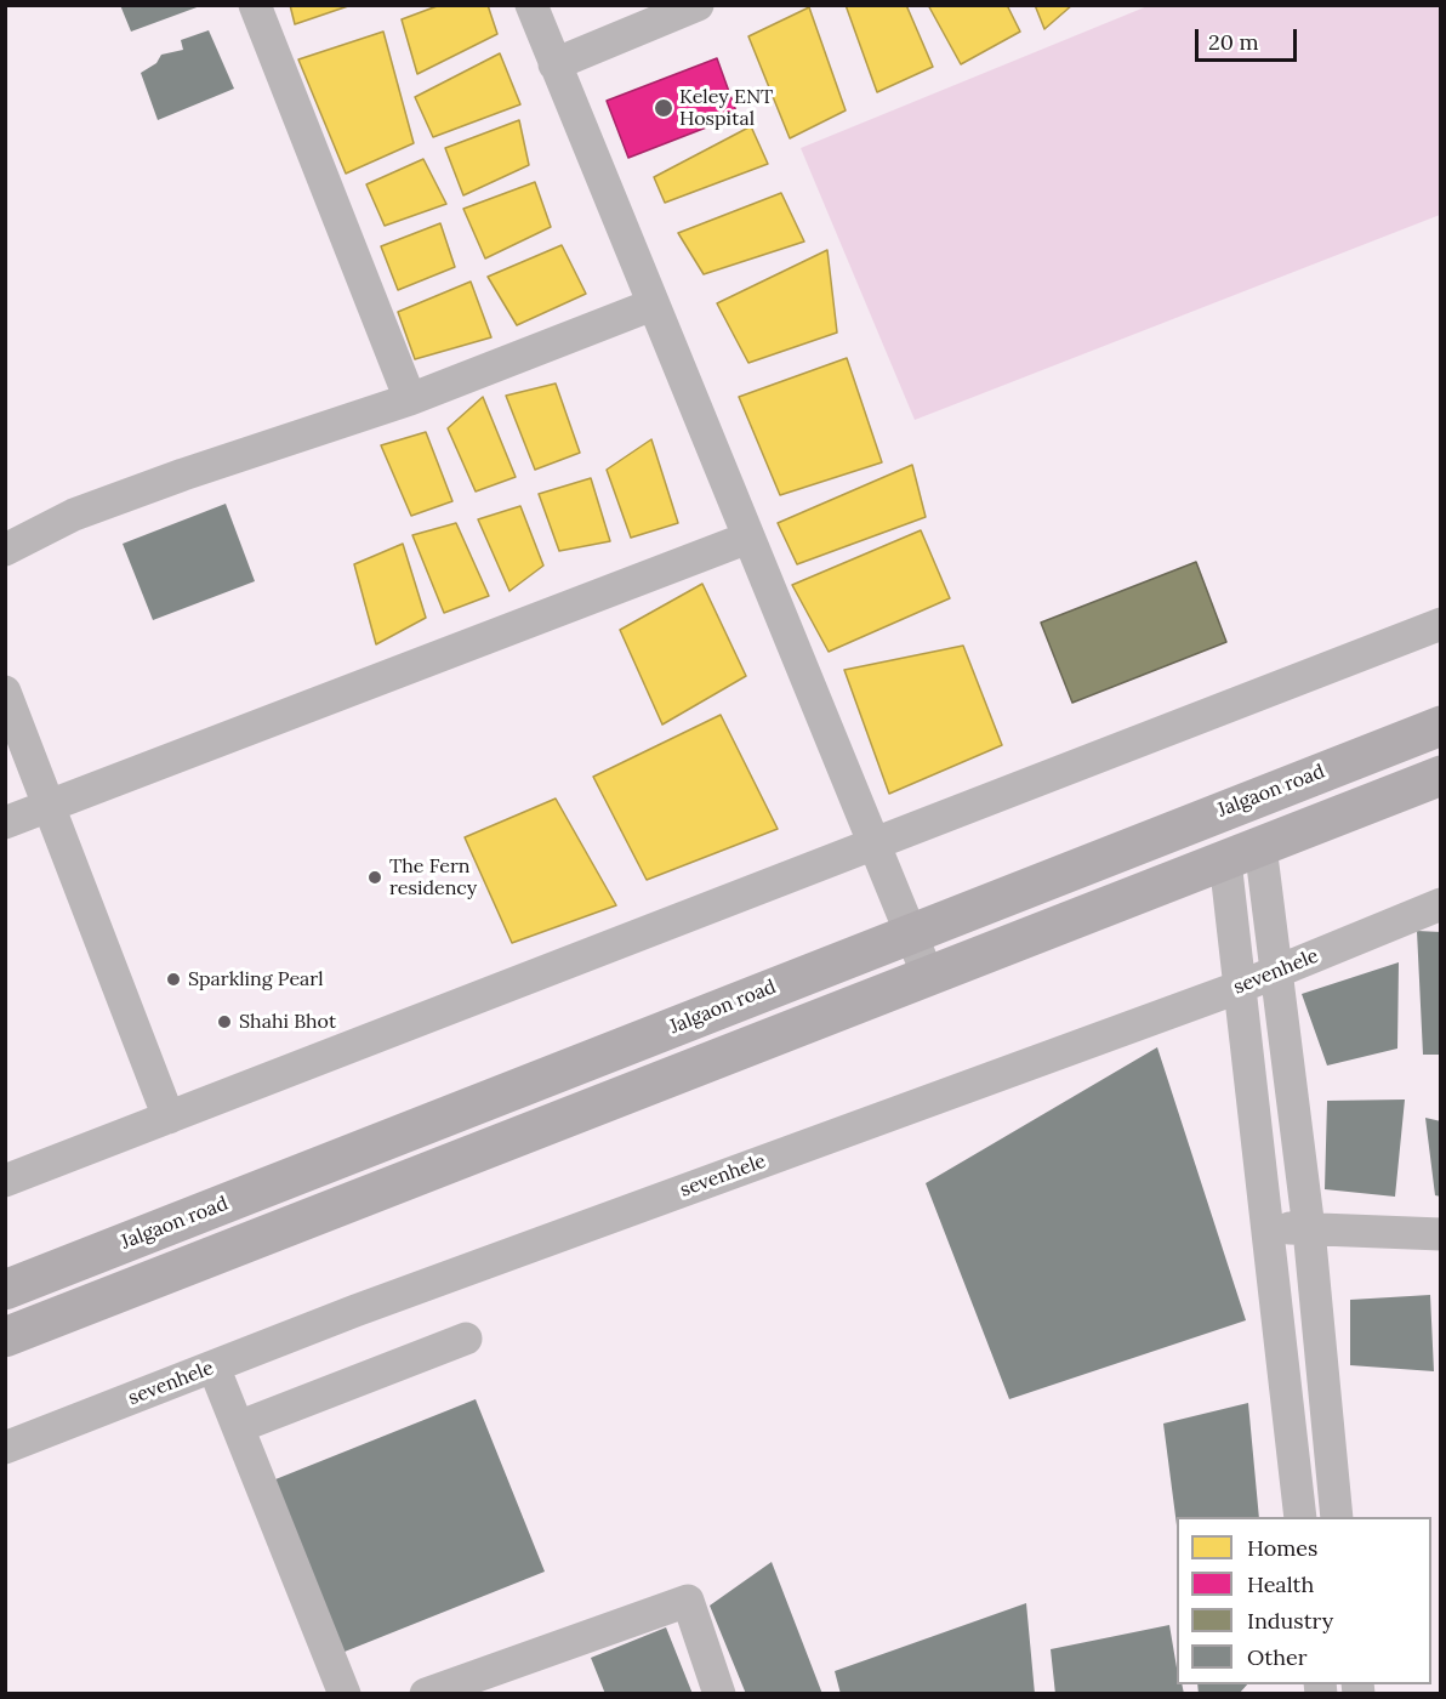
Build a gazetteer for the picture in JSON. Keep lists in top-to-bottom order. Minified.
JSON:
{"streets":{"highway":["Jalgaon road"],"street":["sevenhele"]},"places":["Keley ENT Hospital","The Fern residency","Sparkling Pearl","Shahi Bhot"],"legend":["Homes","Health","Industry","Other"],"scale_bar":"20 m"}
